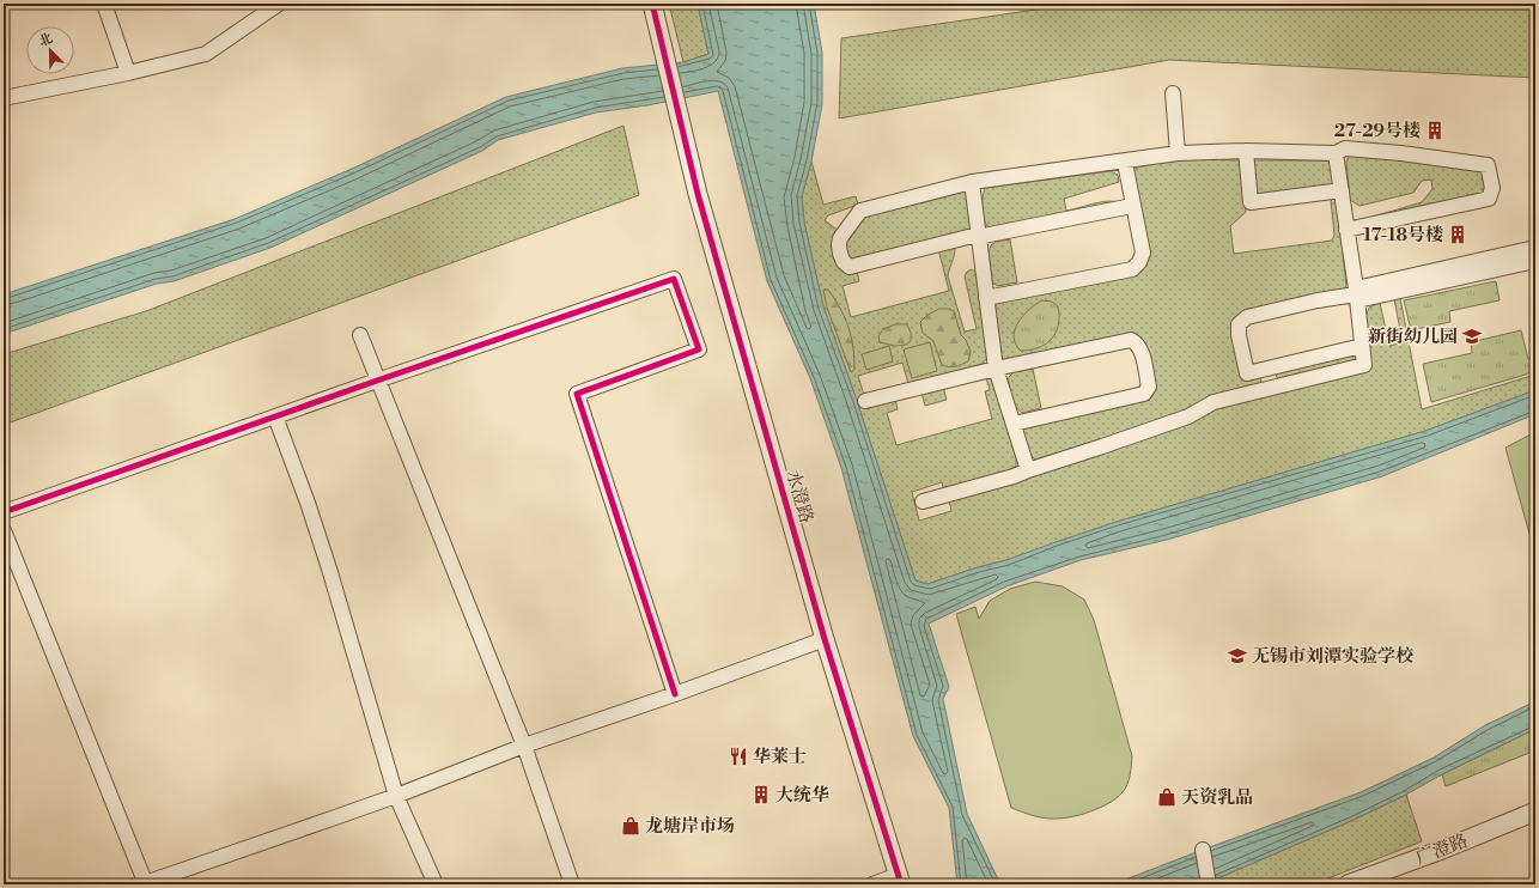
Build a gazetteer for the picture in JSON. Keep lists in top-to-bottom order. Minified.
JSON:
{"streets":{"street":["水澄路","广澄路"]},"places":{"building":["27-29号楼","17-18号楼","大统华"],"school or university":["新街幼儿园","无锡市刘潭实验学校"],"restaurant":["华莱士"],"shop":["天资乳品","龙塘岸市场"]},"north":"top left"}
